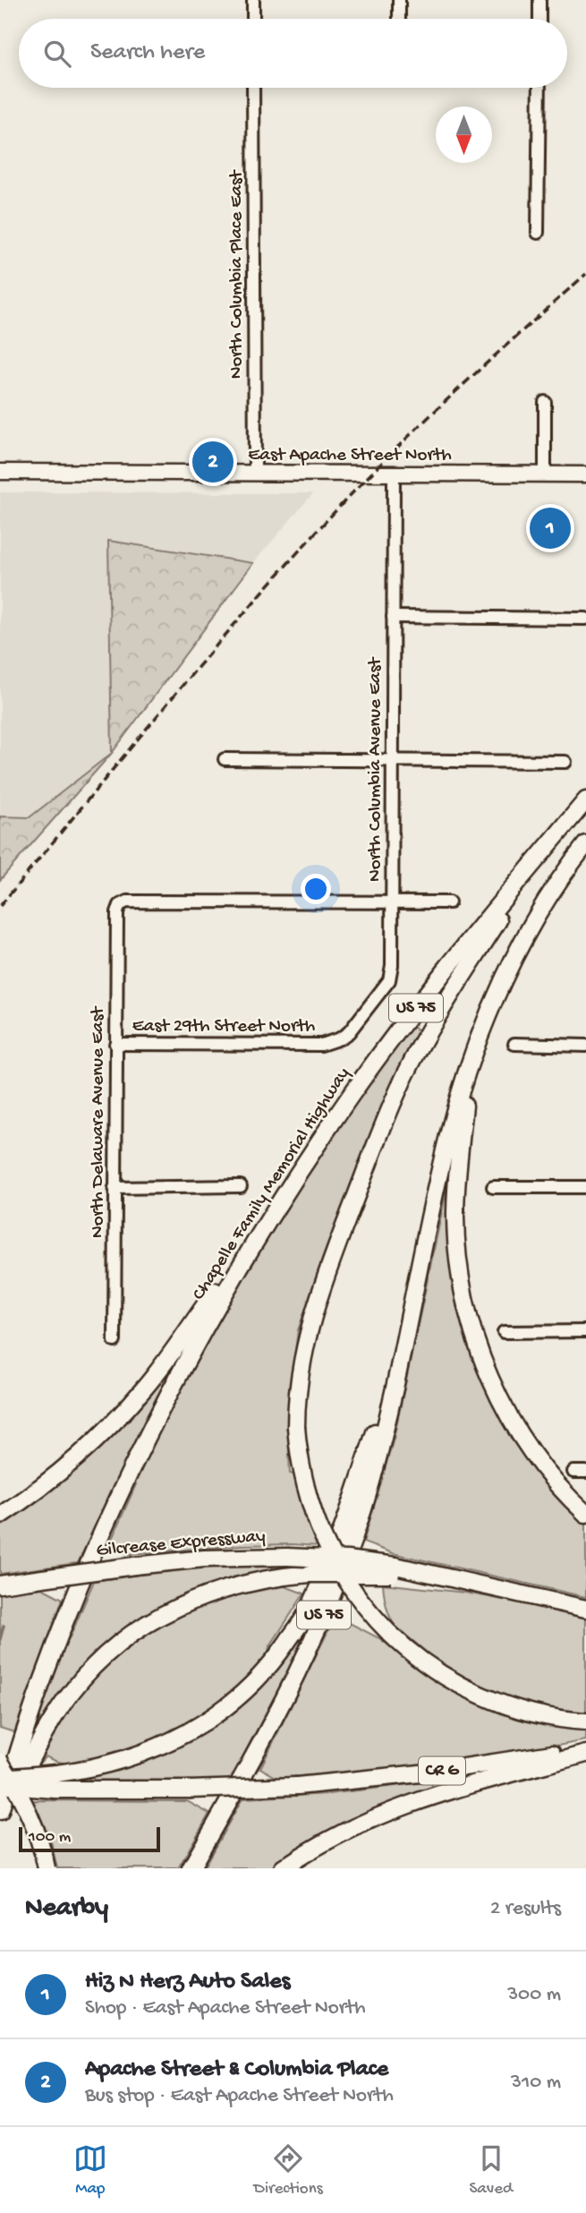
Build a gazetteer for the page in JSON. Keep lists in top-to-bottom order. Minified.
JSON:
{"streets":{"highway":["US 75","Chapelle Family Memorial Highway","Gilcrease Expressway","CR G"],"main road":["East Apache Street North"],"street":["North Columbia Place East","North Columbia Avenue East","East 29th Street North","North Delaware Avenue East"]},"crossings":[["North Columbia Place East","East Apache Street North"],["East Apache Street North","North Columbia Avenue East"],["North Columbia Avenue East","East 29th Street North"],["North Columbia Avenue East","North Delaware Avenue East"],["East 29th Street North","North Delaware Avenue East"]],"scale_bar":"100 m","north":"bottom","page":{"search":"Search here","pins":["2","1"],"scale":"100 m","heading":["Nearby","2 results"],"list":[{"mark":"1","name":"Hiz N Herz Auto Sales","note":"Shop · East Apache Street North","value":"300 m"},{"mark":"2","name":"Apache Street & Columbia Place","note":"Bus stop · East Apache Street North","value":"310 m"}],"nav":["Map","Directions","Saved"]}}
